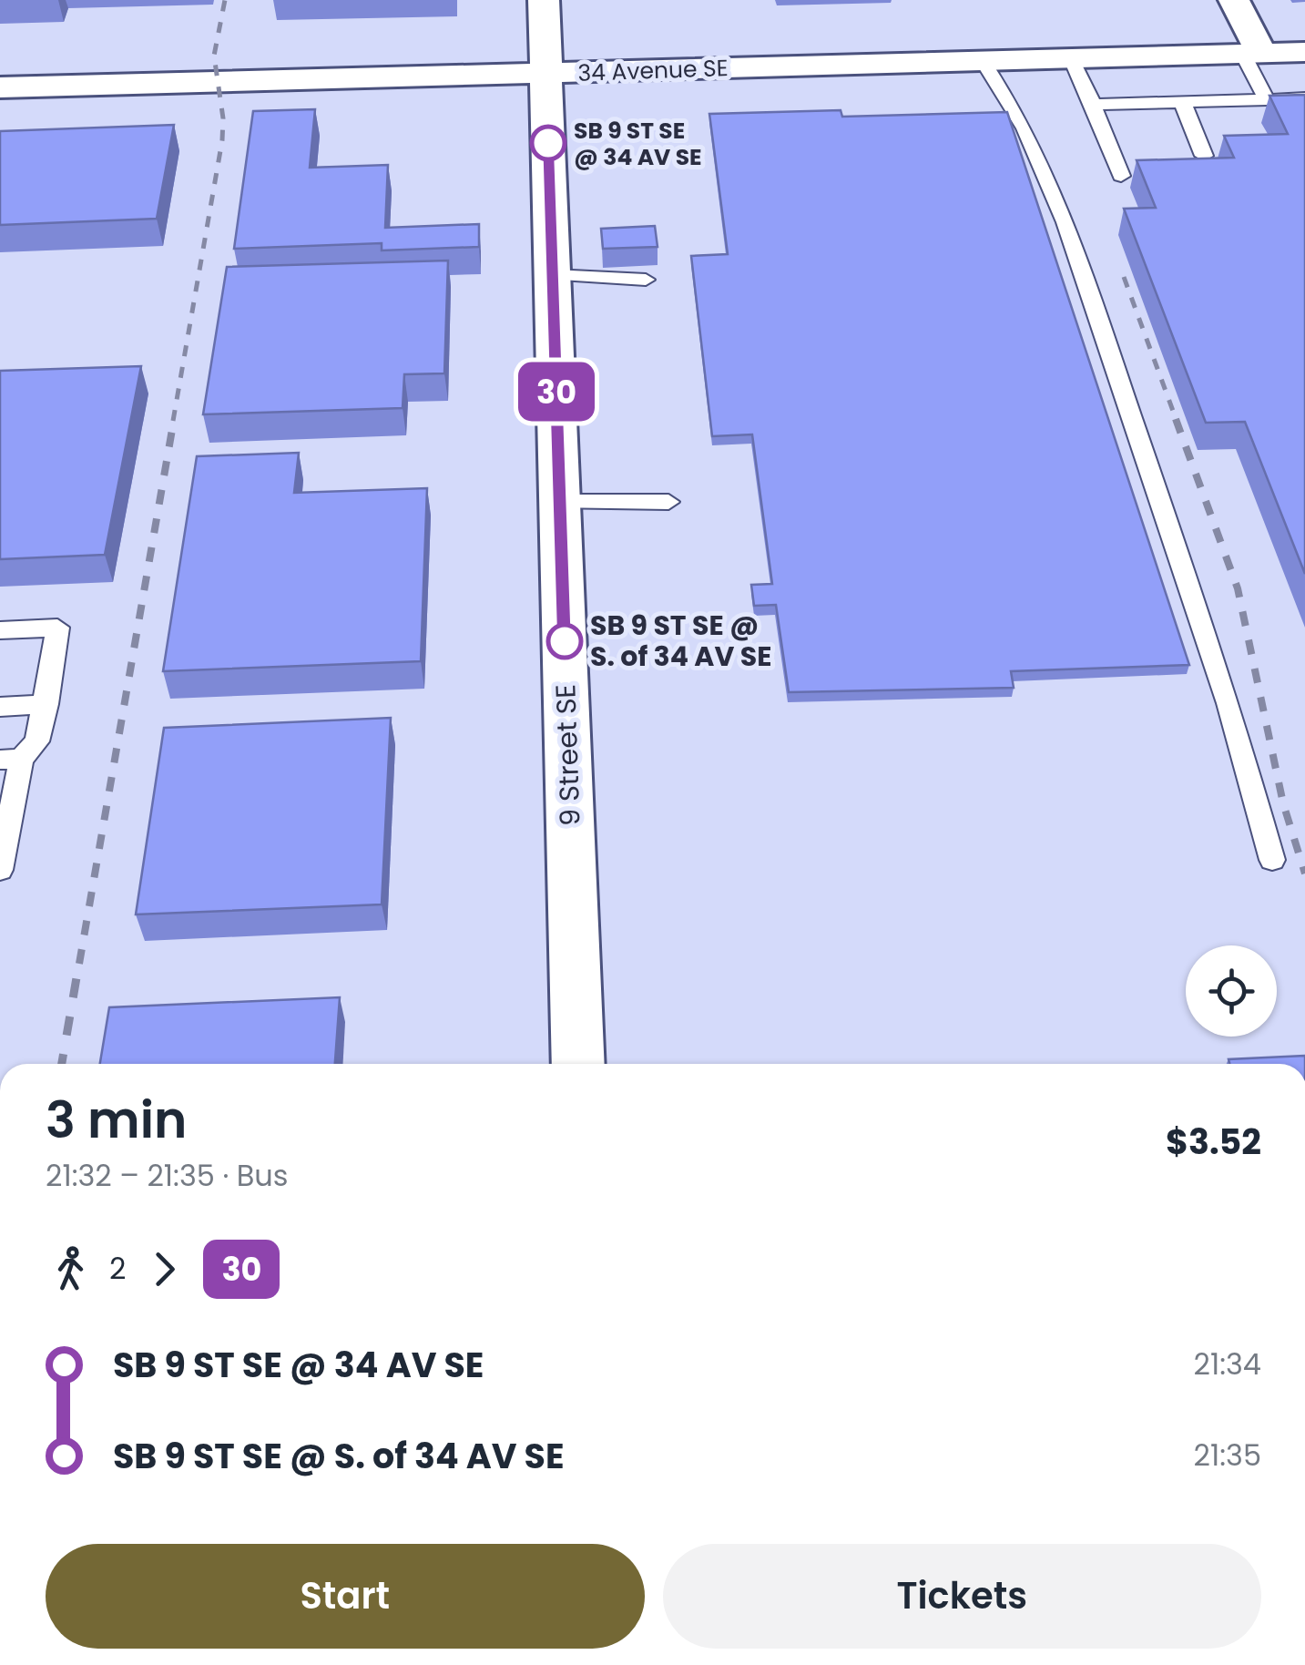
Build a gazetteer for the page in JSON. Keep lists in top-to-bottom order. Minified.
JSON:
{"streets":{"street":["34 Avenue SE","9 Street SE"]},"crossings":[["34 Avenue SE","9 Street SE"]],"places":["SB 9 ST SE @ 34 AV SE","SB 9 ST SE @ S. of 34 AV SE"],"lines":["bus line 30"],"page":{"on_map":"30","heading":["3 min","21:32 – 21:35 · Bus","$3.52"],"legs":["2","30"],"list":[{"name":"SB 9 ST SE @ 34 AV SE","value":"21:34"},{"name":"SB 9 ST SE @ S. of 34 AV SE","value":"21:35"}],"buttons":["Start","Tickets"]}}
